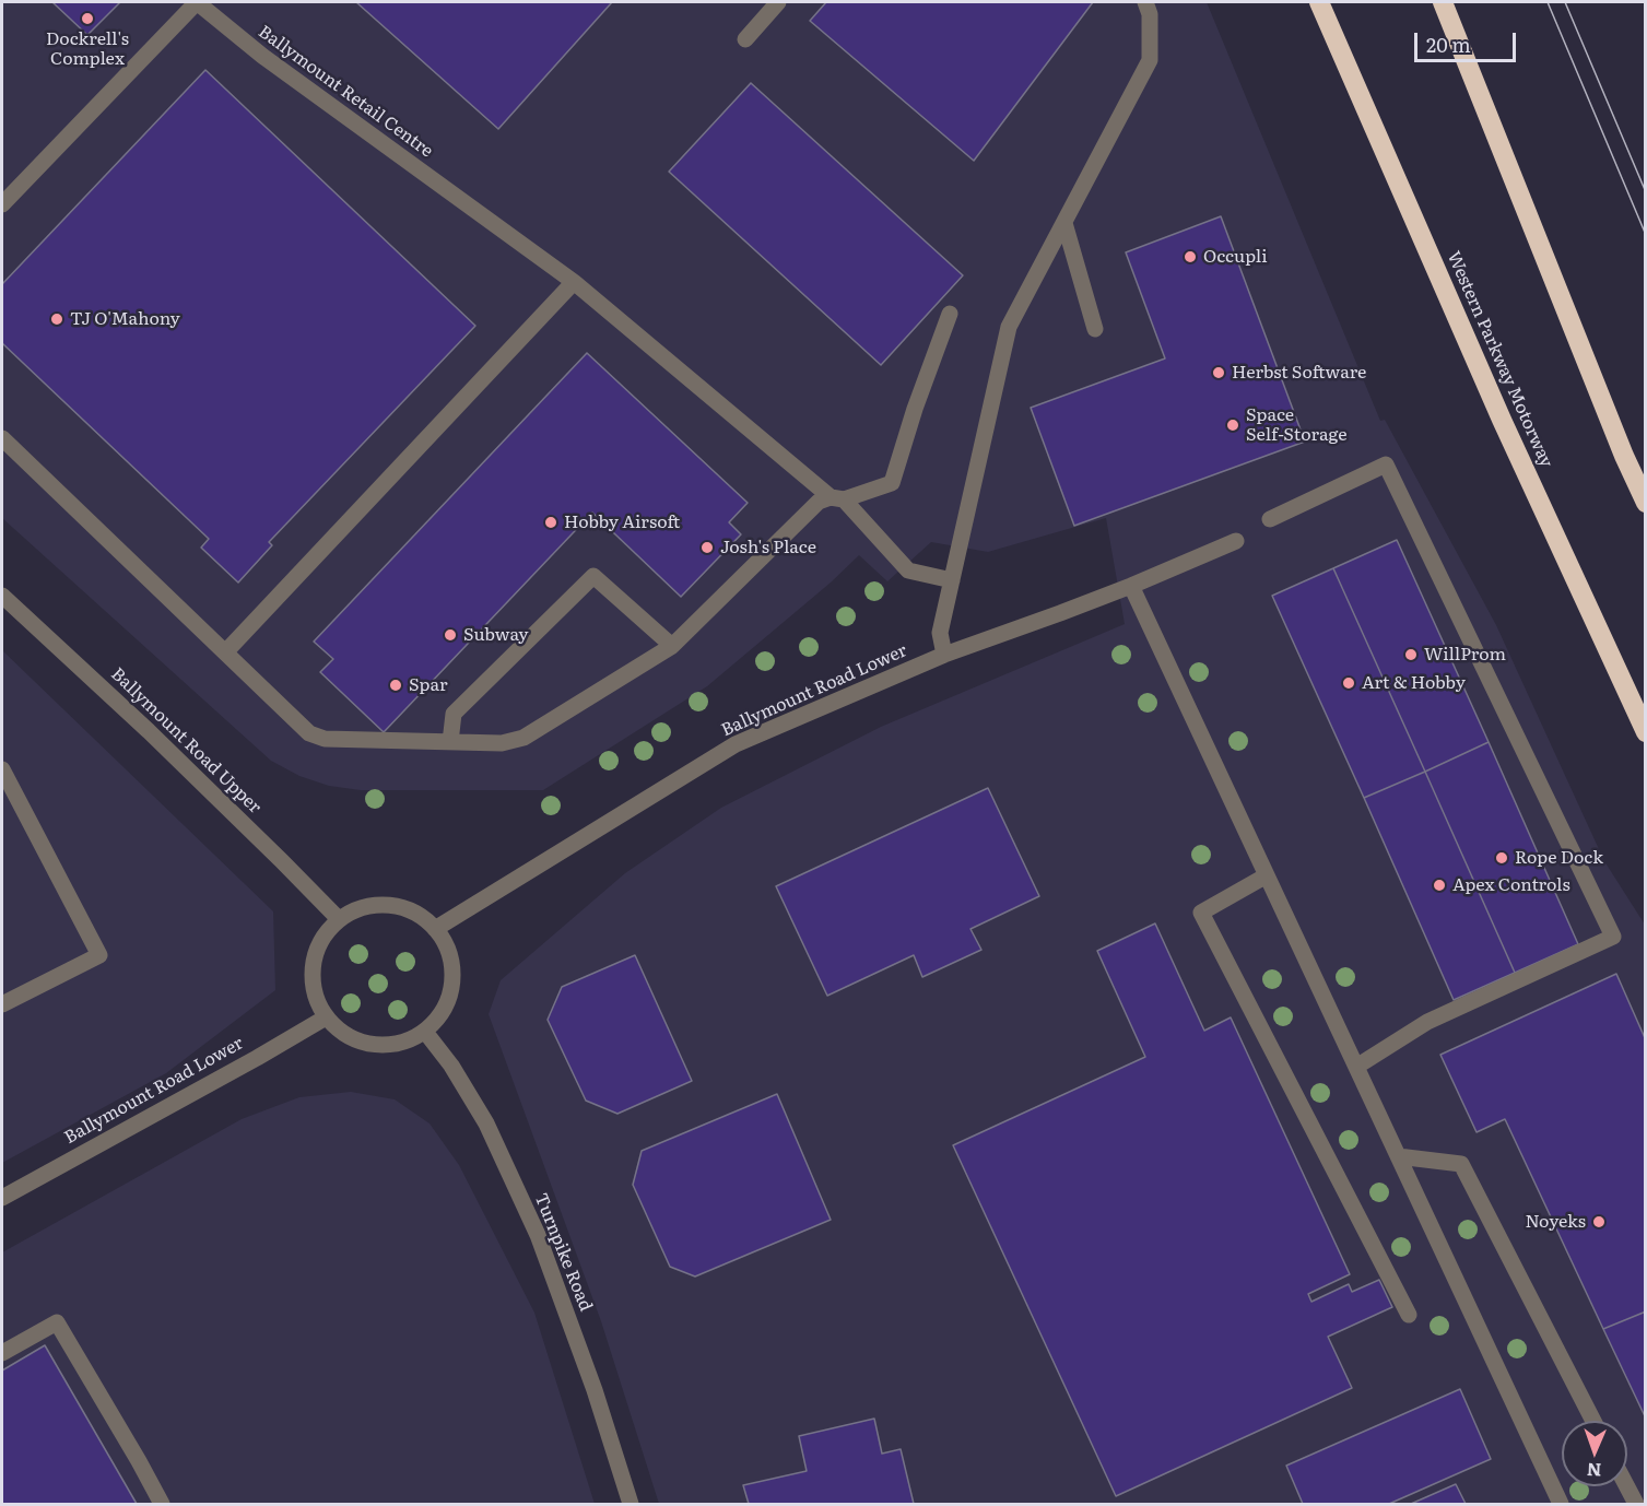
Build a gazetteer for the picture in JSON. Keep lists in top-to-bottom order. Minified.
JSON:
{"streets":{"highway":["Western Parkway Motorway"],"street":["Ballymount Retail Centre","Ballymount Road Lower","Ballymount Road Upper","Turnpike Road"]},"crossings":[["Ballymount Road Lower","Ballymount Road Upper"],["Ballymount Road Lower","Turnpike Road"],["Ballymount Road Upper","Turnpike Road"]],"places":["Dockrell's Complex","Occupli","TJ O'Mahony","Herbst Software","Space Self-Storage","Hobby Airsoft","Josh's Place","Subway","WillProm","Art & Hobby","Spar","Rope Dock","Apex Controls","Noyeks"],"scale_bar":"20 m","north":"bottom"}
